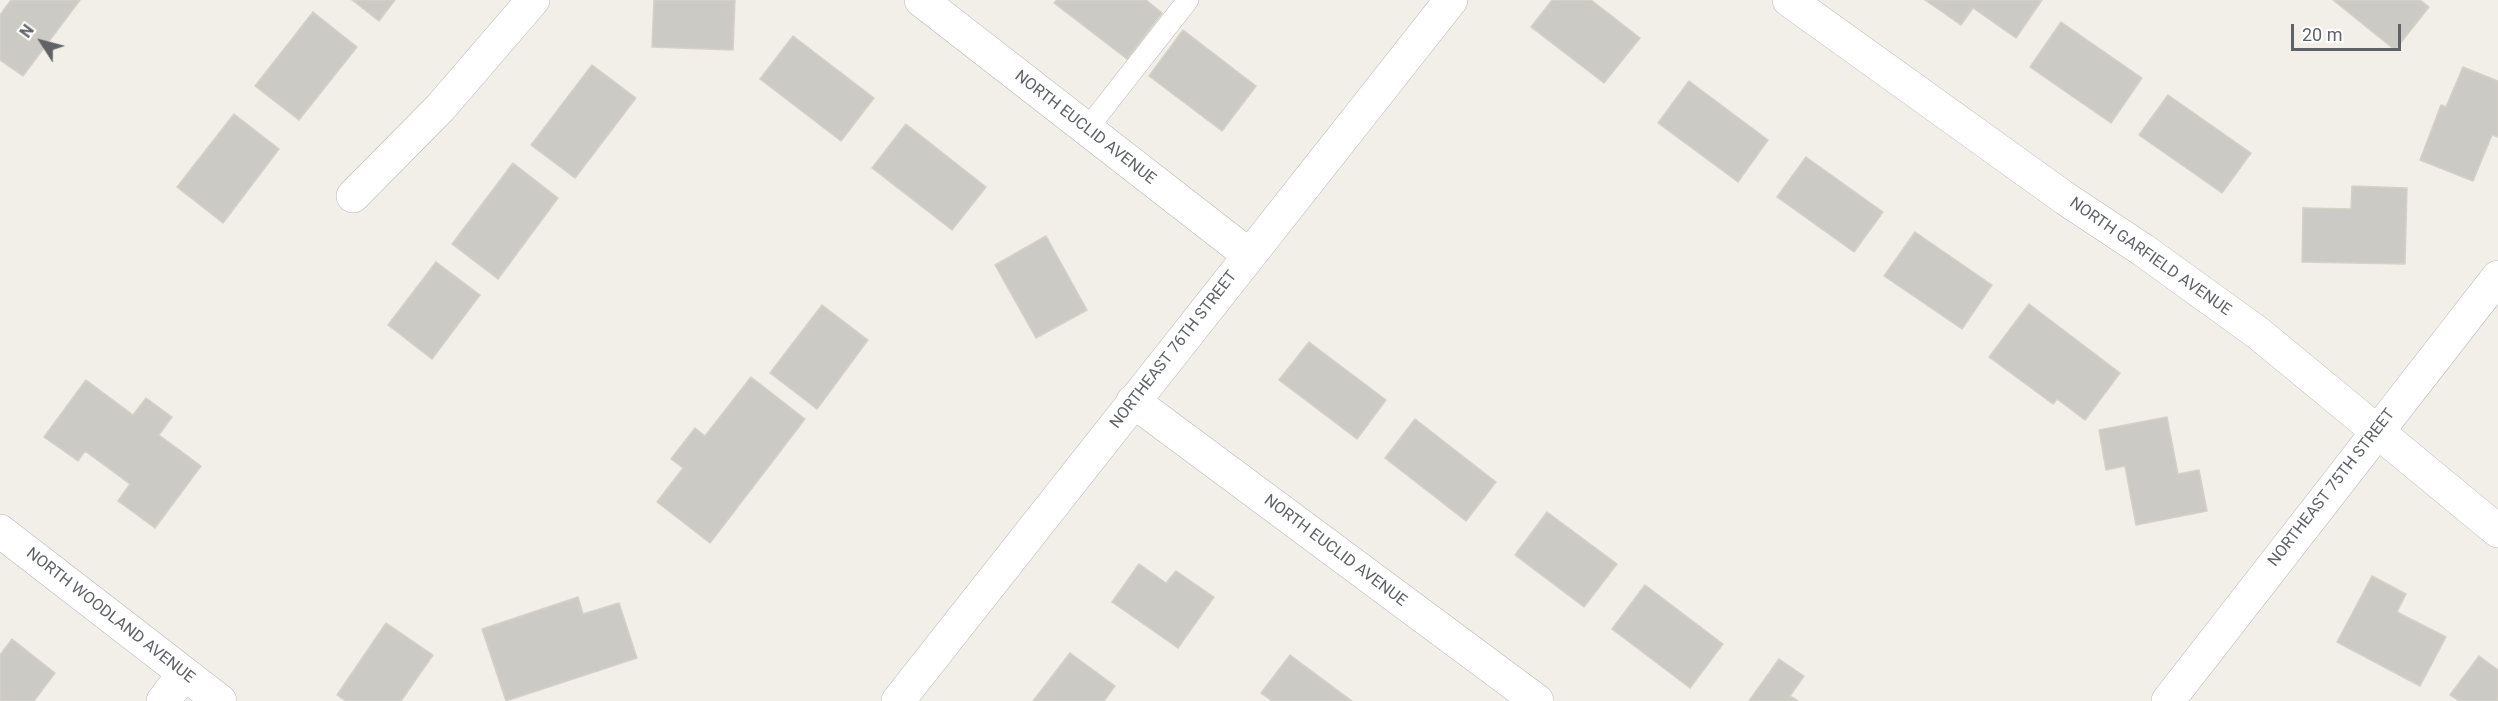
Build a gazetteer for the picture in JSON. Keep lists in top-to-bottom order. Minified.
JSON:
{"streets":{"street":["NORTH EUCLID AVENUE","NORTH GARFIELD AVENUE","NORTHEAST 76TH STREET","NORTHEAST 75TH STREET","NORTH WOODLAND AVENUE"]},"crossings":[["NORTH EUCLID AVENUE","NORTHEAST 76TH STREET"],["NORTH GARFIELD AVENUE","NORTHEAST 75TH STREET"]],"scale_bar":"20 m","north":"top left"}
